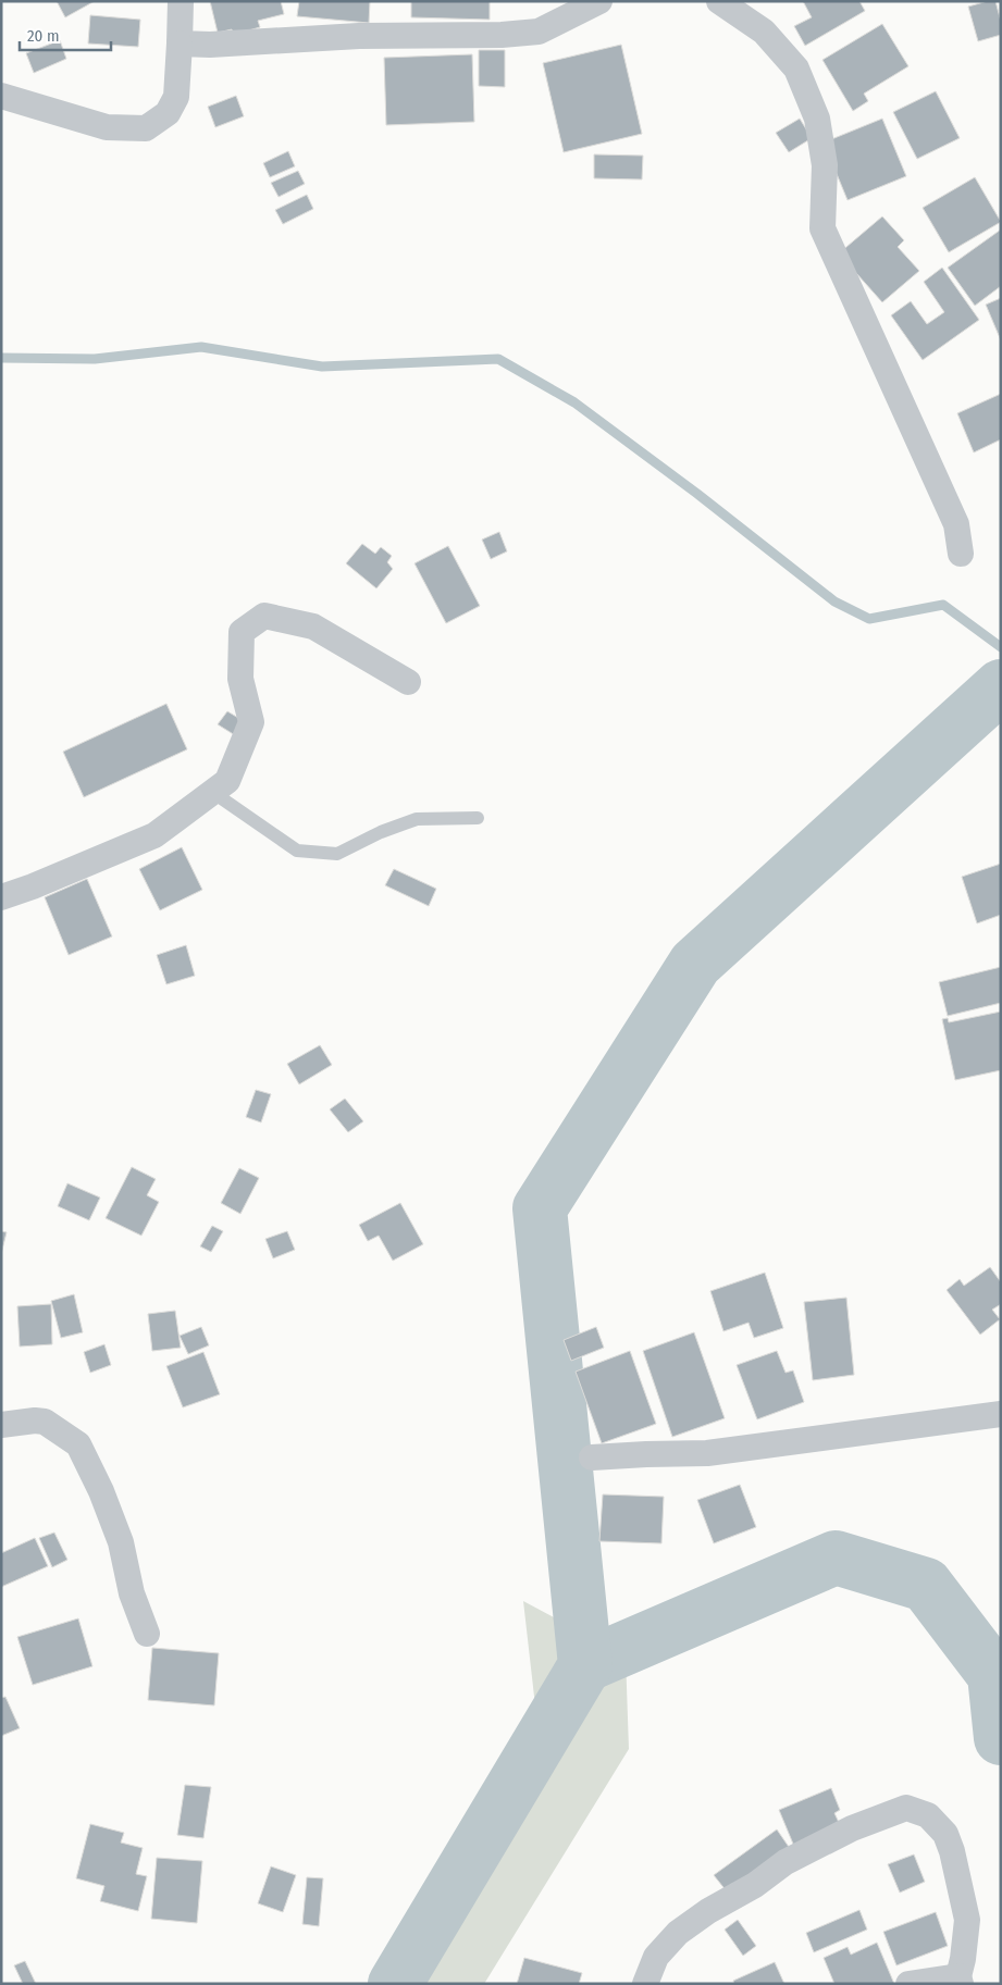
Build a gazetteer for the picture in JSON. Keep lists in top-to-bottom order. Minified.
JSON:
{"scale_bar":"20 m"}
